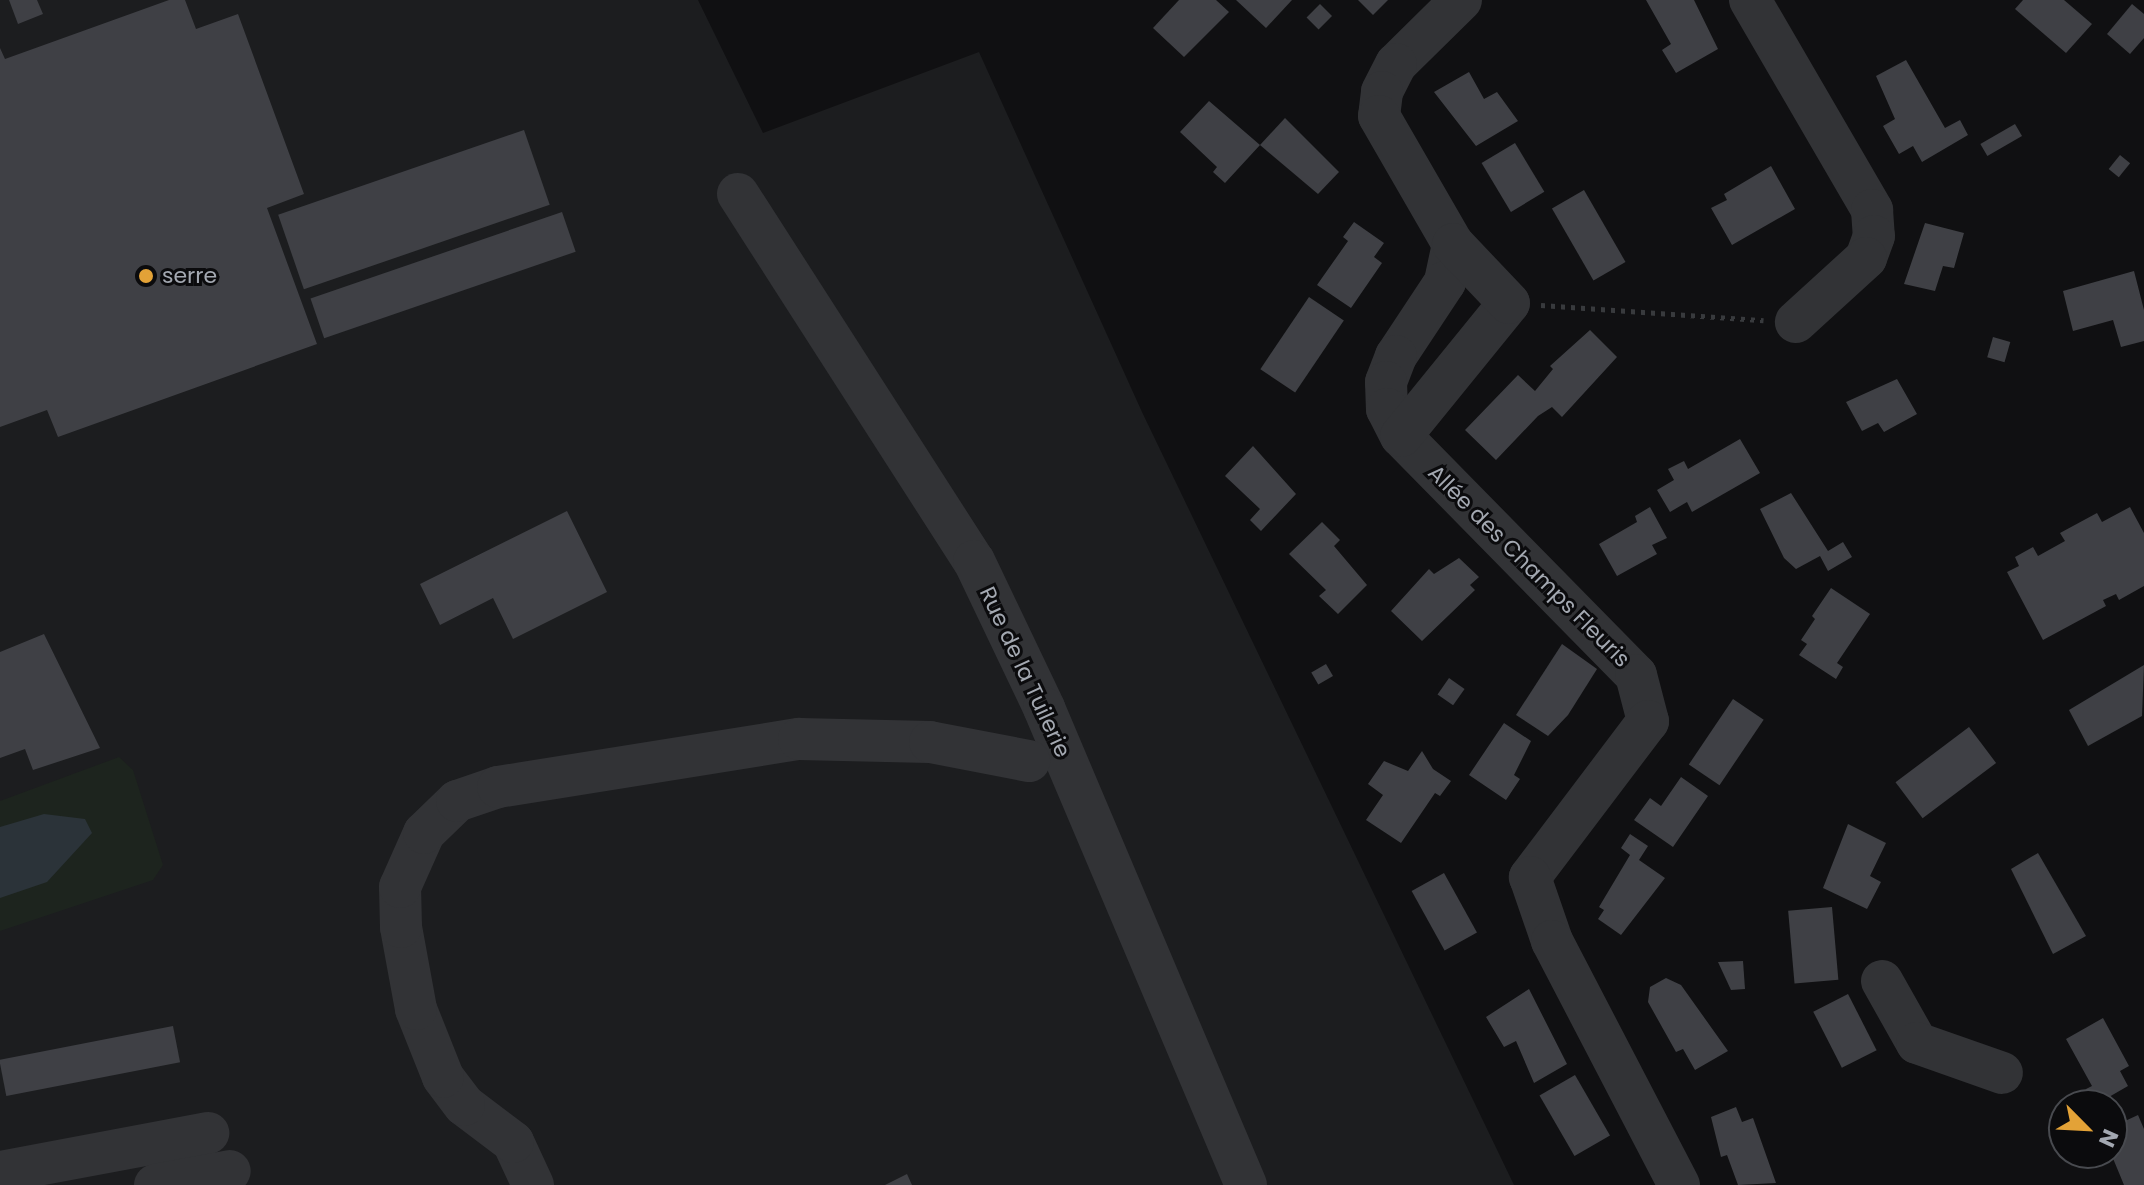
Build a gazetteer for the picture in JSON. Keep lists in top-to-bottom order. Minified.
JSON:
{"streets":{"street":["Allée des Champs Fleuris","Rue de la Tuilerie"]},"places":["serre"],"north":"bottom right"}
